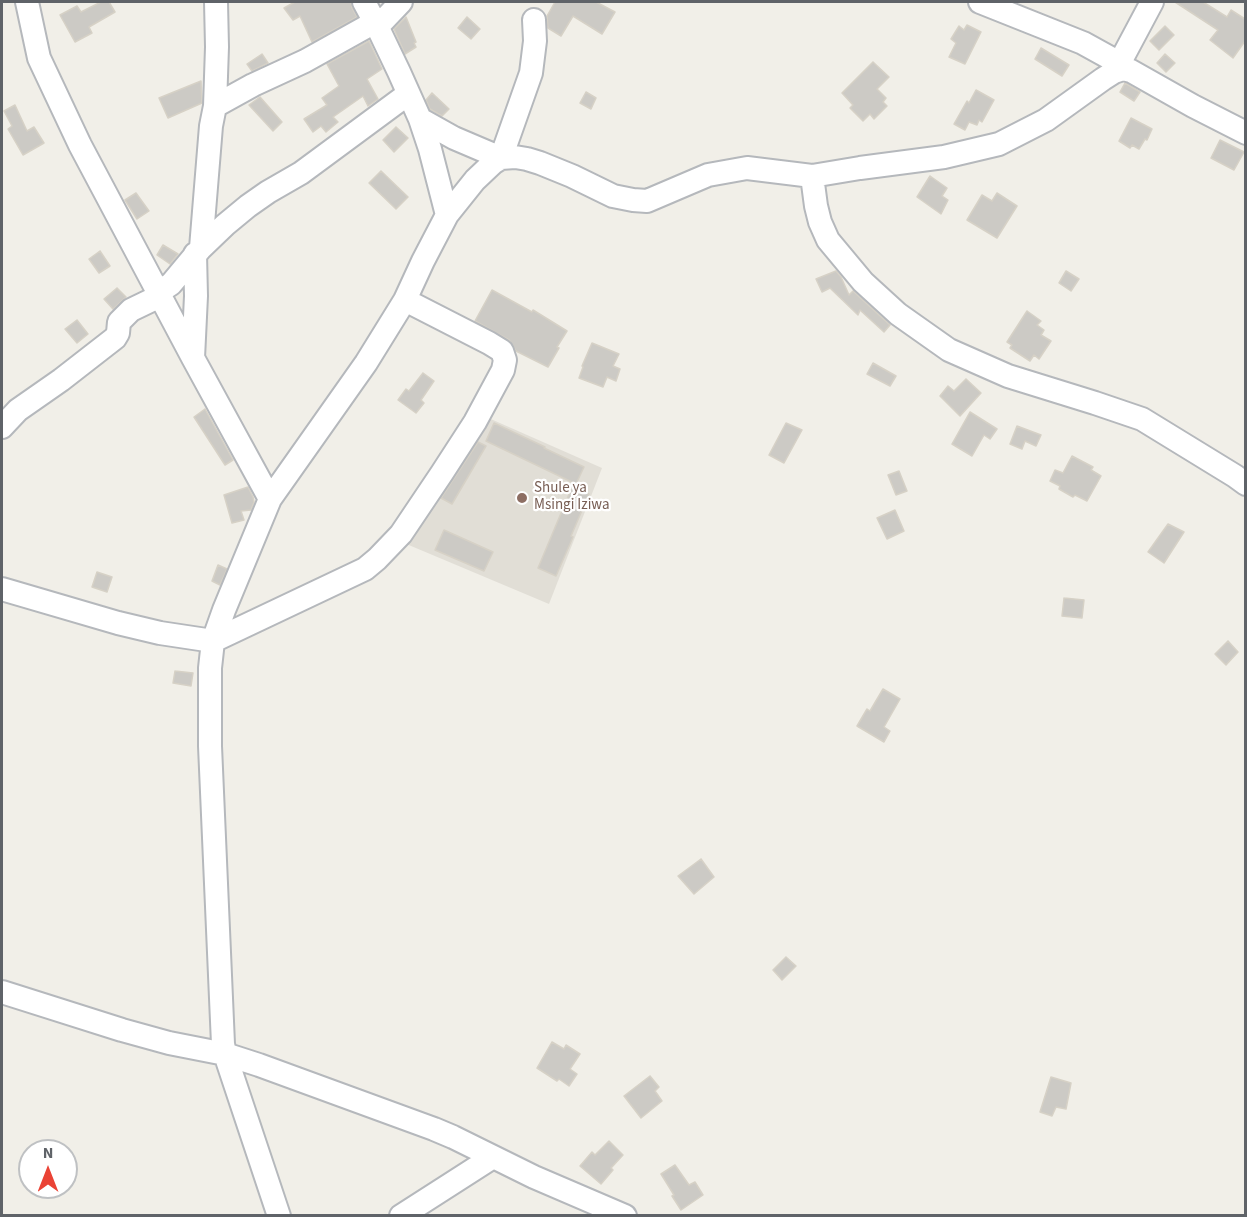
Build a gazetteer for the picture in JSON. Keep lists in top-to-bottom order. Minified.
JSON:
{"places":["Shule ya Msingi Iziwa"],"north":"top"}
